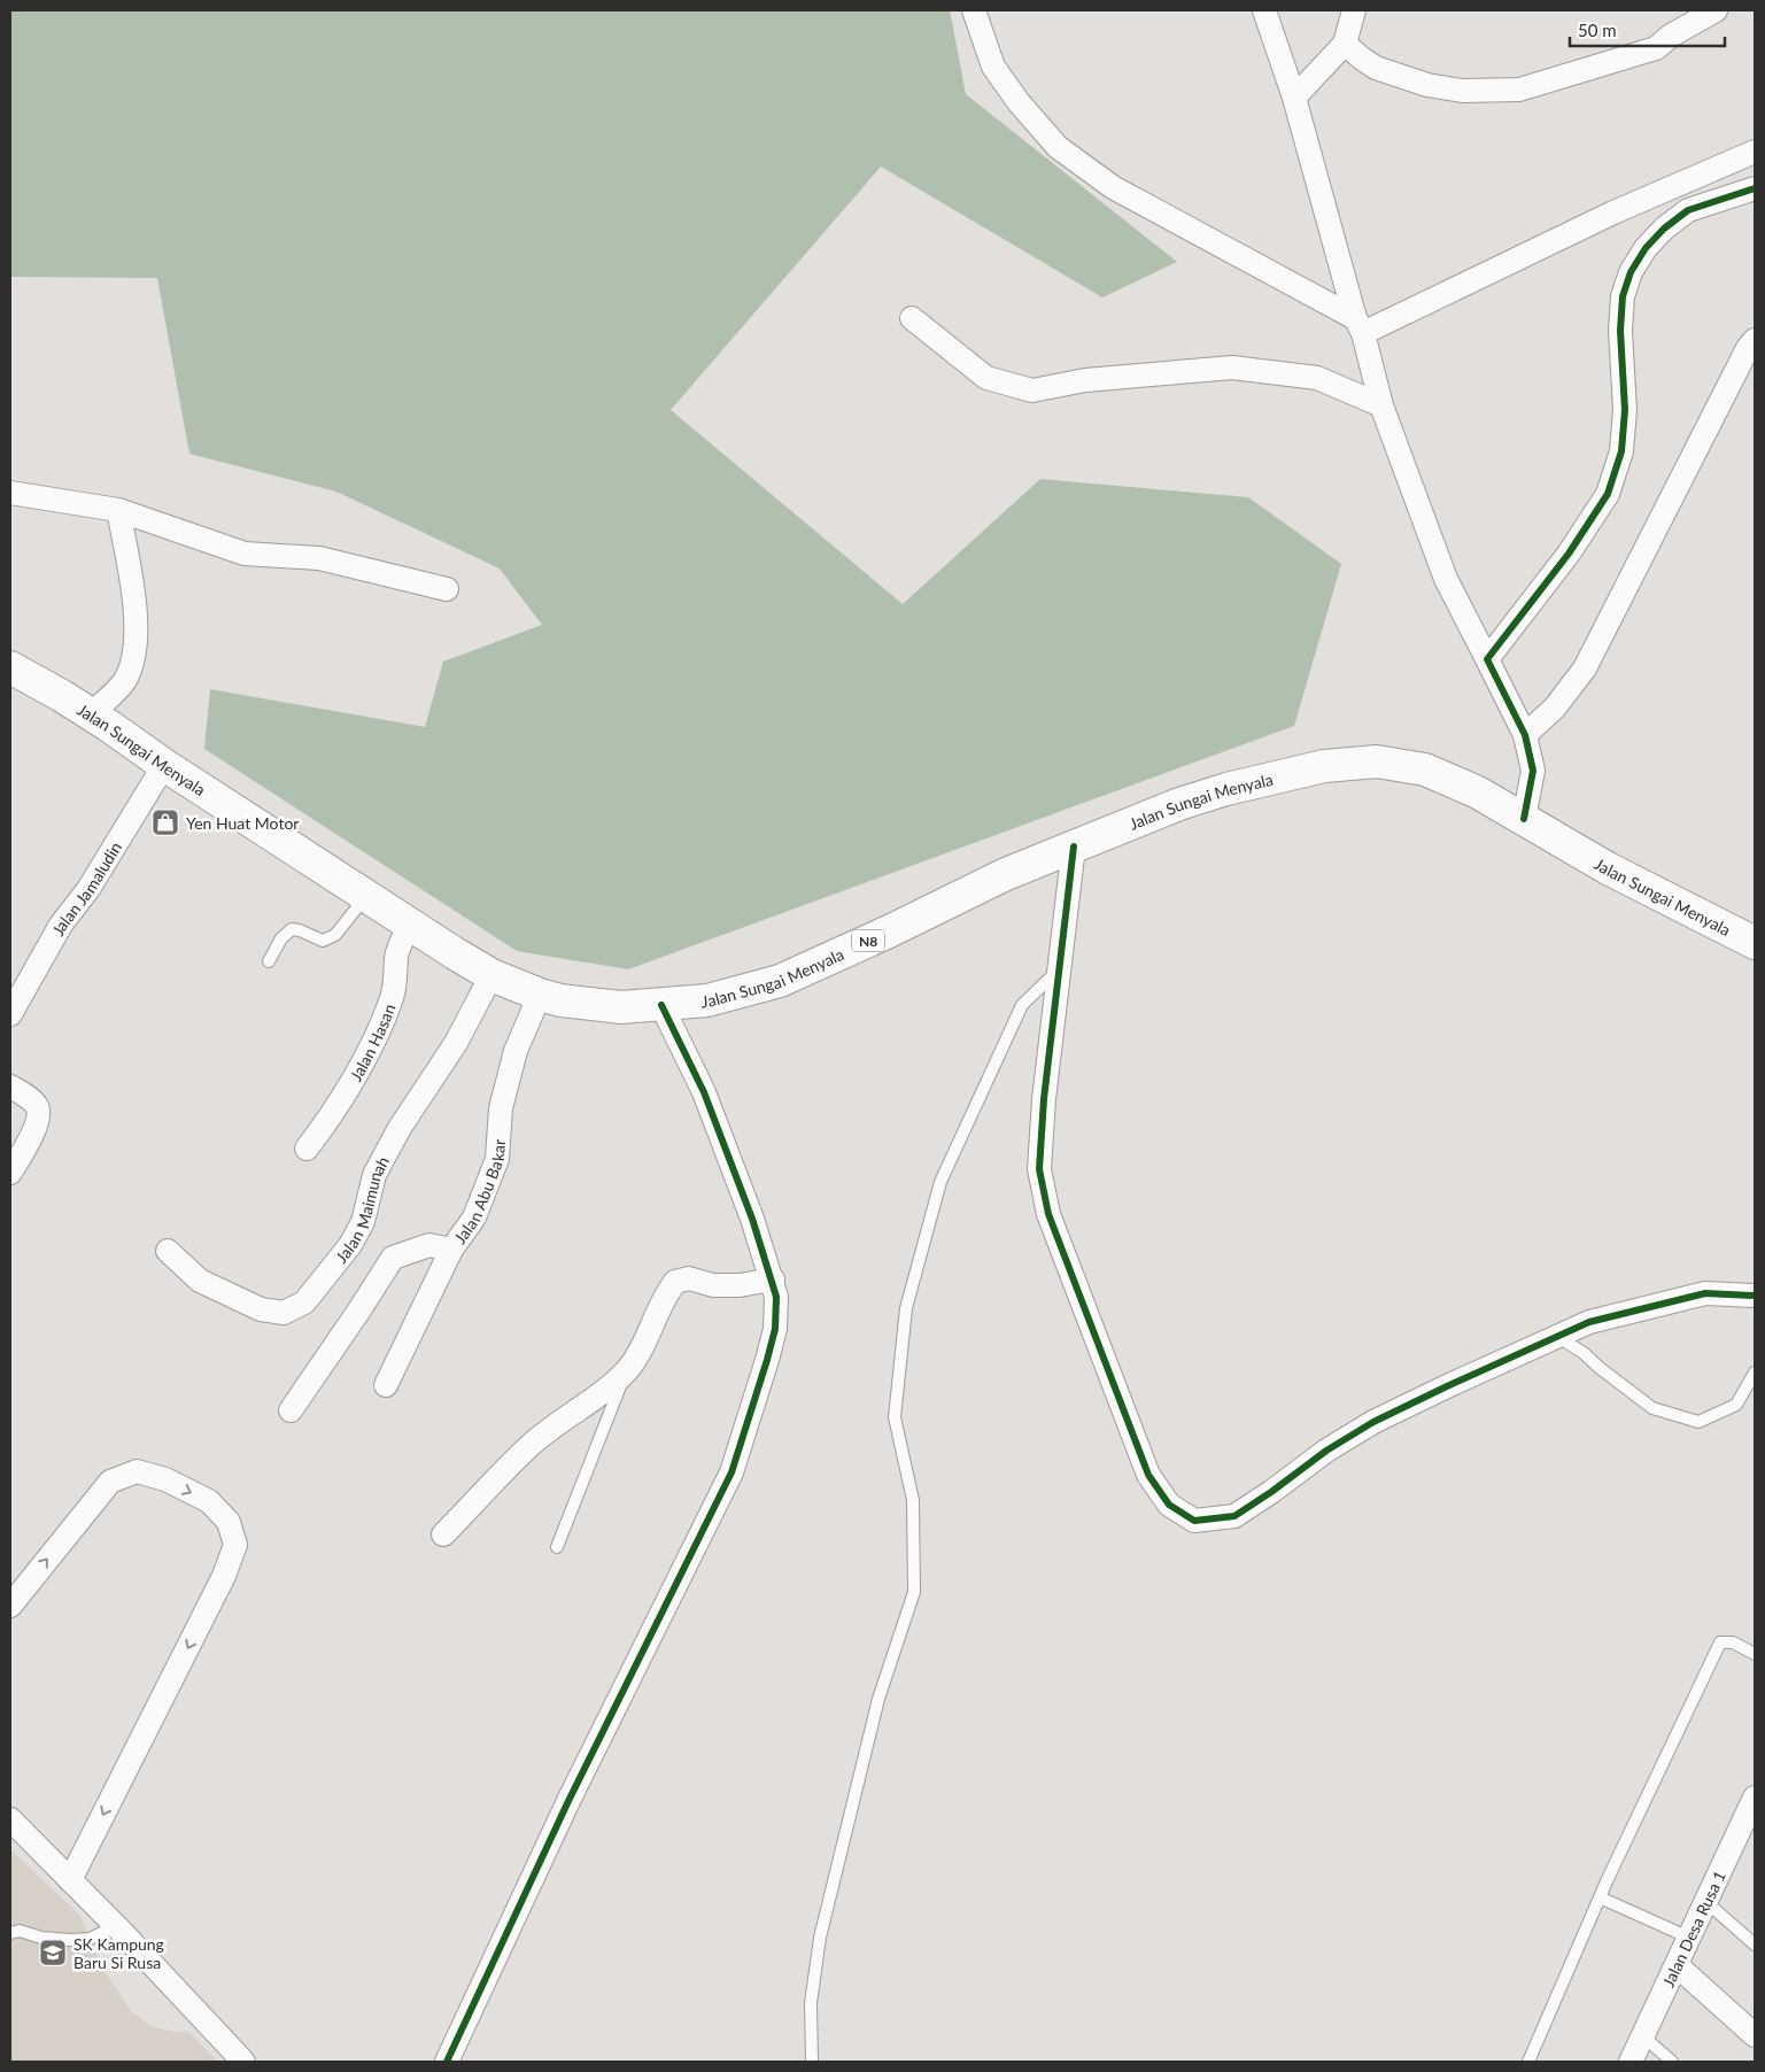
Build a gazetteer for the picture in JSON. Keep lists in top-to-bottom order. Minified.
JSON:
{"streets":{"main road":["Jalan Sungai Menyala","N8"],"street":["Jalan Jamaludin","Jalan Hasan","Jalan Abu Bakar","Jalan Maimunah","Jalan Desa Rusa 1"]},"crossings":[["Jalan Sungai Menyala","Jalan Jamaludin"],["Jalan Sungai Menyala","Jalan Hasan"],["Jalan Sungai Menyala","Jalan Abu Bakar"],["Jalan Sungai Menyala","Jalan Maimunah"]],"places":{"shop":["Yen Huat Motor"],"school or university":["SK Kampung Baru Si Rusa"]},"scale_bar":"50 m"}
